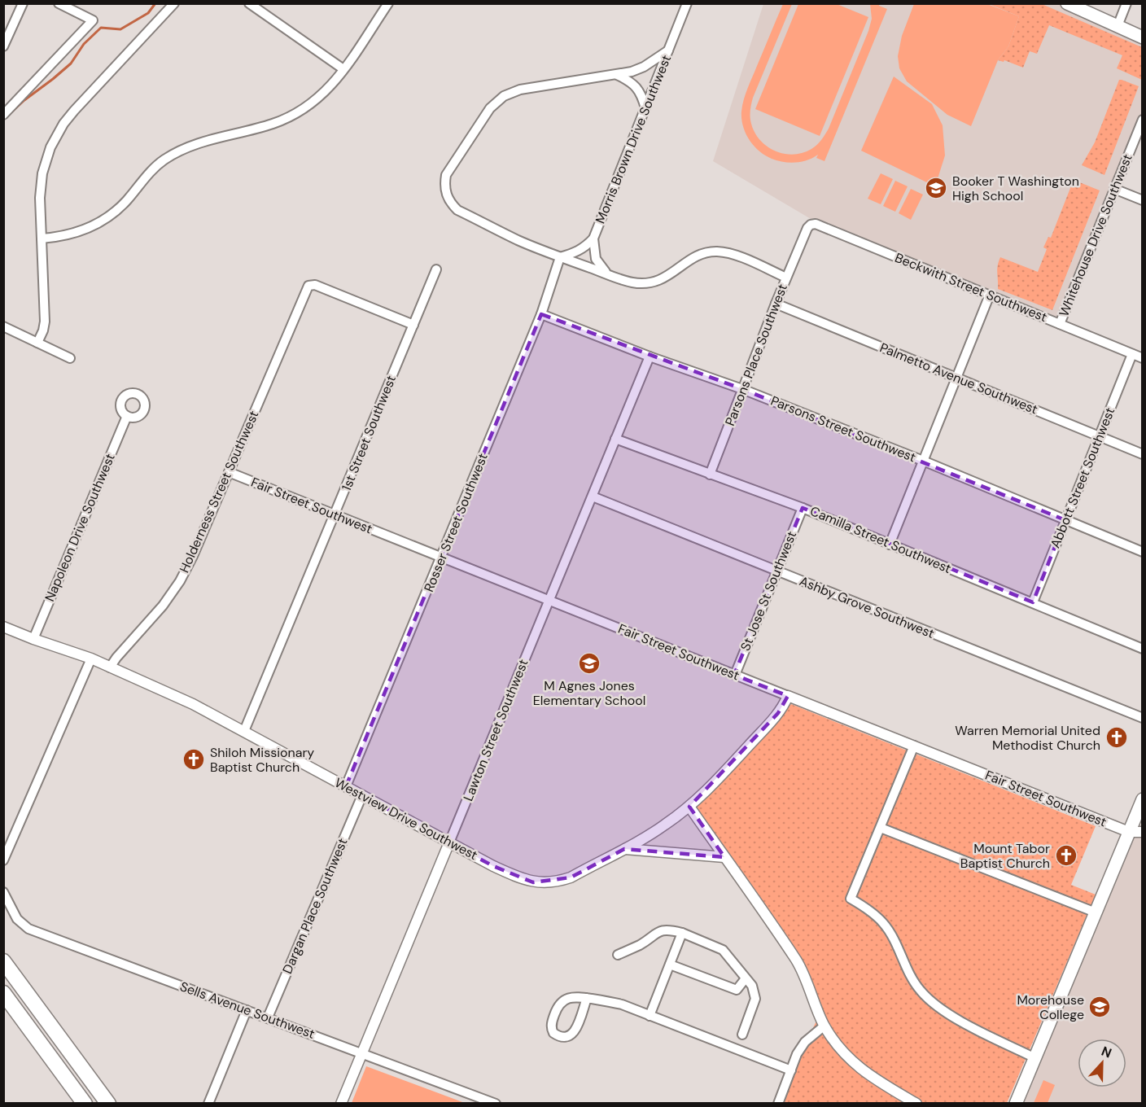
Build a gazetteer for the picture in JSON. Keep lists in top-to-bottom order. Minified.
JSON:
{"streets":{"street":["Morris Brown Drive Southwest","Whitehouse Drive Southwest","Beckwith Street Southwest","Parsons Place Southwest","Palmetto Avenue Southwest","Parsons Street Southwest","1st Street Southwest","Abbott Street Southwest","Holderness Street Southwest","Fair Street Southwest","Rosser Street Southwest","Napoleon Drive Southwest","Camilla Street Southwest","St Jose St Southwest","Ashby Grove Southwest","Lawton Street Southwest","Westview Drive Southwest","Dargan Place Southwest","Sells Avenue Southwest"]},"crossings":[["Morris Brown Drive Southwest","Rosser Street Southwest"],["Whitehouse Drive Southwest","Beckwith Street Southwest"],["Beckwith Street Southwest","Parsons Place Southwest"],["Beckwith Street Southwest","Abbott Street Southwest"],["Parsons Place Southwest","Palmetto Avenue Southwest"],["Parsons Place Southwest","Parsons Street Southwest"],["Parsons Place Southwest","Camilla Street Southwest"],["Palmetto Avenue Southwest","Abbott Street Southwest"],["Parsons Street Southwest","Abbott Street Southwest"],["Parsons Street Southwest","Rosser Street Southwest"],["Parsons Street Southwest","Lawton Street Southwest"],["1st Street Southwest","Holderness Street Southwest"],["1st Street Southwest","Fair Street Southwest"],["1st Street Southwest","Westview Drive Southwest"],["Abbott Street Southwest","Camilla Street Southwest"],["Holderness Street Southwest","Fair Street Southwest"],["Holderness Street Southwest","Westview Drive Southwest"],["Fair Street Southwest","Rosser Street Southwest"],["Fair Street Southwest","St Jose St Southwest"],["Fair Street Southwest","Lawton Street Southwest"],["Fair Street Southwest","Westview Drive Southwest"],["Rosser Street Southwest","Westview Drive Southwest"],["Napoleon Drive Southwest","Westview Drive Southwest"],["Camilla Street Southwest","St Jose St Southwest"],["Camilla Street Southwest","Lawton Street Southwest"],["St Jose St Southwest","Ashby Grove Southwest"],["Ashby Grove Southwest","Lawton Street Southwest"],["Lawton Street Southwest","Westview Drive Southwest"],["Lawton Street Southwest","Sells Avenue Southwest"],["Westview Drive Southwest","Dargan Place Southwest"],["Dargan Place Southwest","Sells Avenue Southwest"]],"places":{"school or university":["Booker T Washington High School","M Agnes Jones Elementary School","Morehouse College"],"church":["Warren Memorial United Methodist Church","Shiloh Missionary Baptist Church","Mount Tabor Baptist Church"]},"north":"top"}
